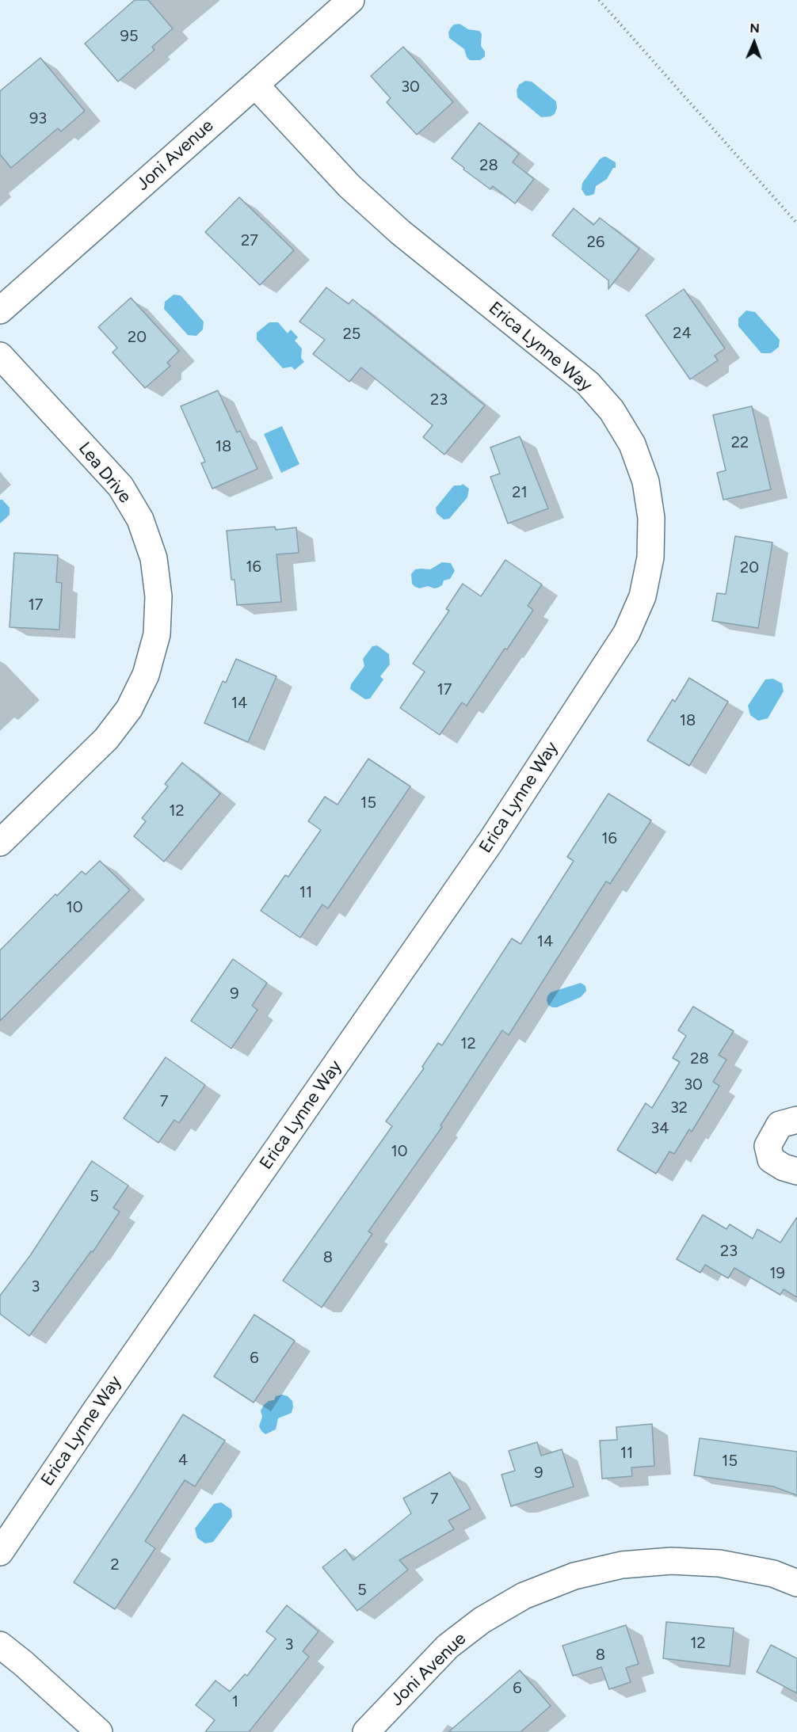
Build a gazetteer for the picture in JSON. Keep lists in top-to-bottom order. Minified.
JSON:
{"streets":{"street":["Joni Avenue","Erica Lynne Way","Lea Drive"]},"crossings":[["Joni Avenue","Erica Lynne Way"]],"house_numbers":["95","30","93","28","27","26","24","25","20","23","22","18","21","16","20","17","17","14","18","15","12","16","11","10","14","9","12","28","30","7","32","34","10","5","23","8","19","3","6","11","4","15","9","7","2","5","12","3","8","6","1"],"north":"top"}
